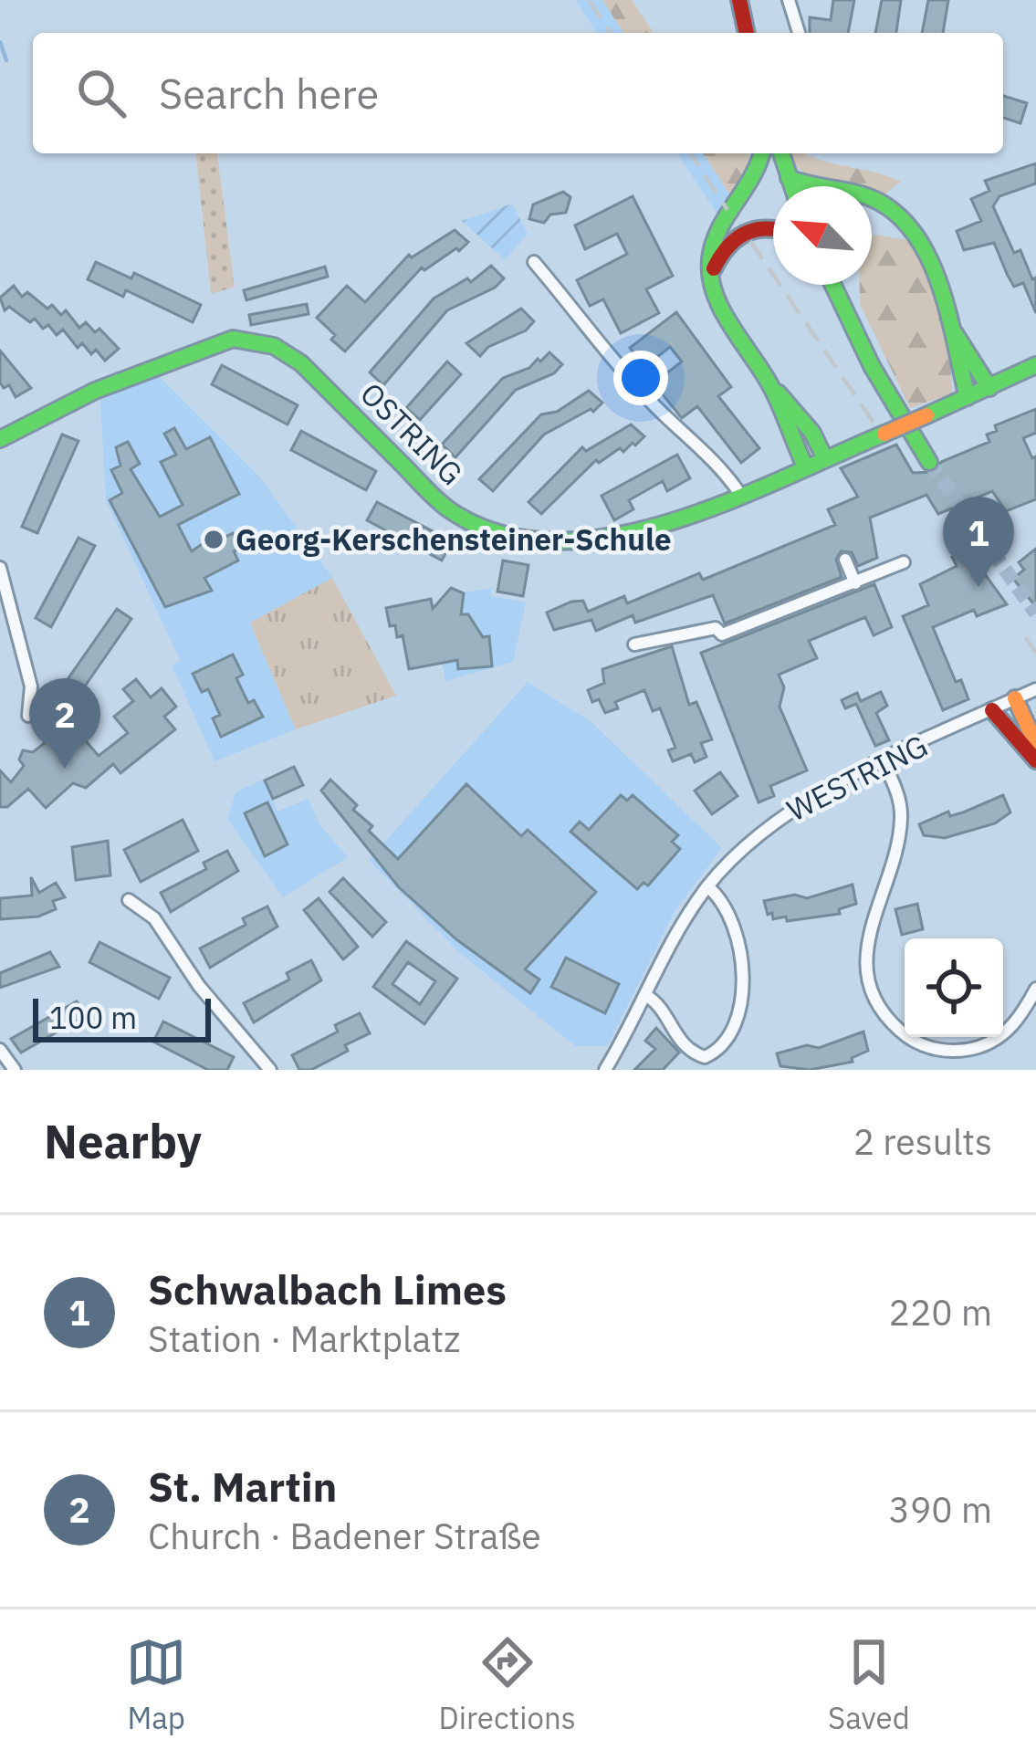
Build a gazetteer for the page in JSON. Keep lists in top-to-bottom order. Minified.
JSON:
{"streets":{"main road":["OSTRING"],"street":["WESTRING"]},"places":["Georg-Kerschensteiner-Schule"],"scale_bar":"100 m","north":"top left","page":{"search":"Search here","pins":["1","2"],"scale":"100 m","heading":["Nearby","2 results"],"list":[{"mark":"1","name":"Schwalbach Limes","note":"Station · Marktplatz","value":"220 m"},{"mark":"2","name":"St. Martin","note":"Church · Badener Straße","value":"390 m"}],"nav":["Map","Directions","Saved"]}}
